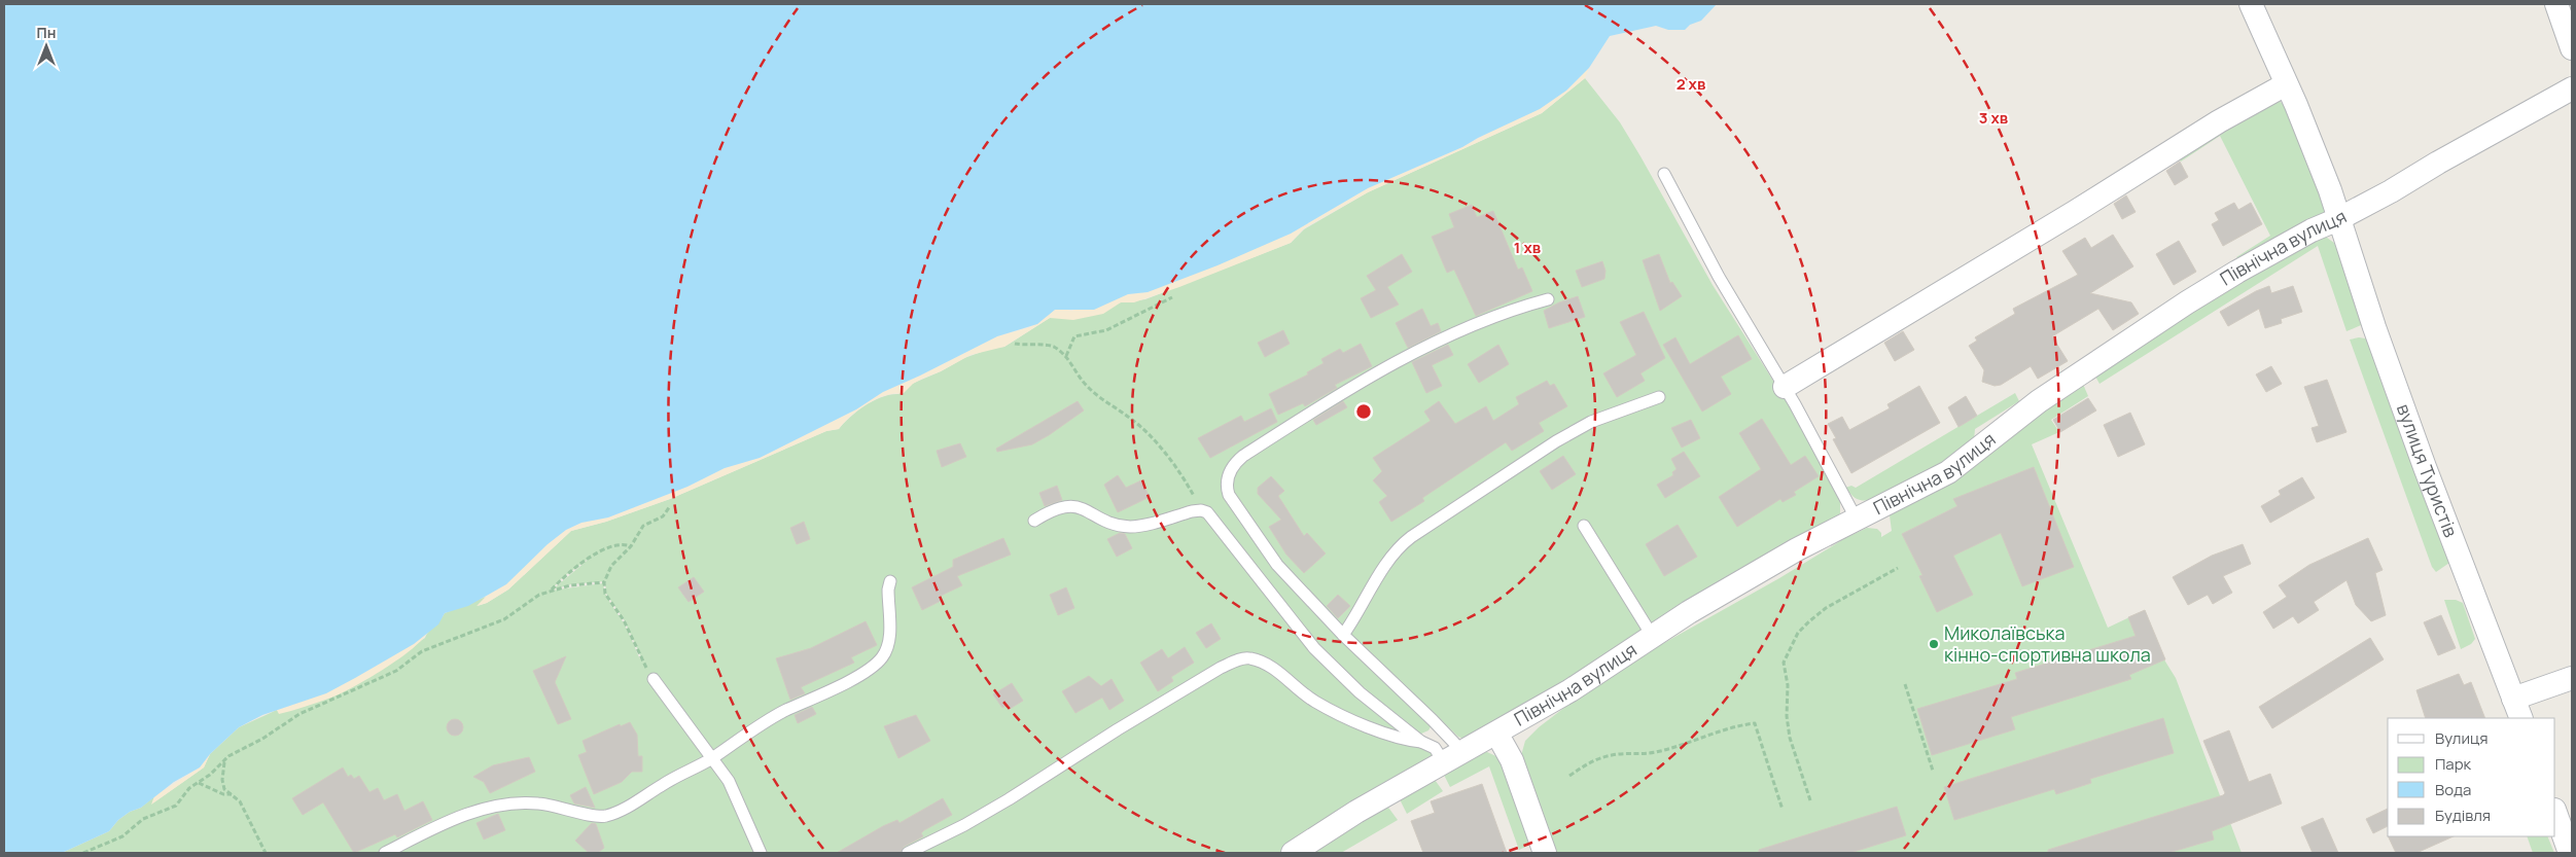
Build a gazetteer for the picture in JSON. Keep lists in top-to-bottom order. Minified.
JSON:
{"streets":{"street":["Північна вулиця","вулиця Туристів"]},"crossings":[["Північна вулиця","вулиця Туристів"]],"places":["Миколаївська кінно-спортивна школа"],"legend":["Вулиця","Парк","Вода","Будівля"],"north":"top","rings":["2 хв","3 хв","1 хв"]}
